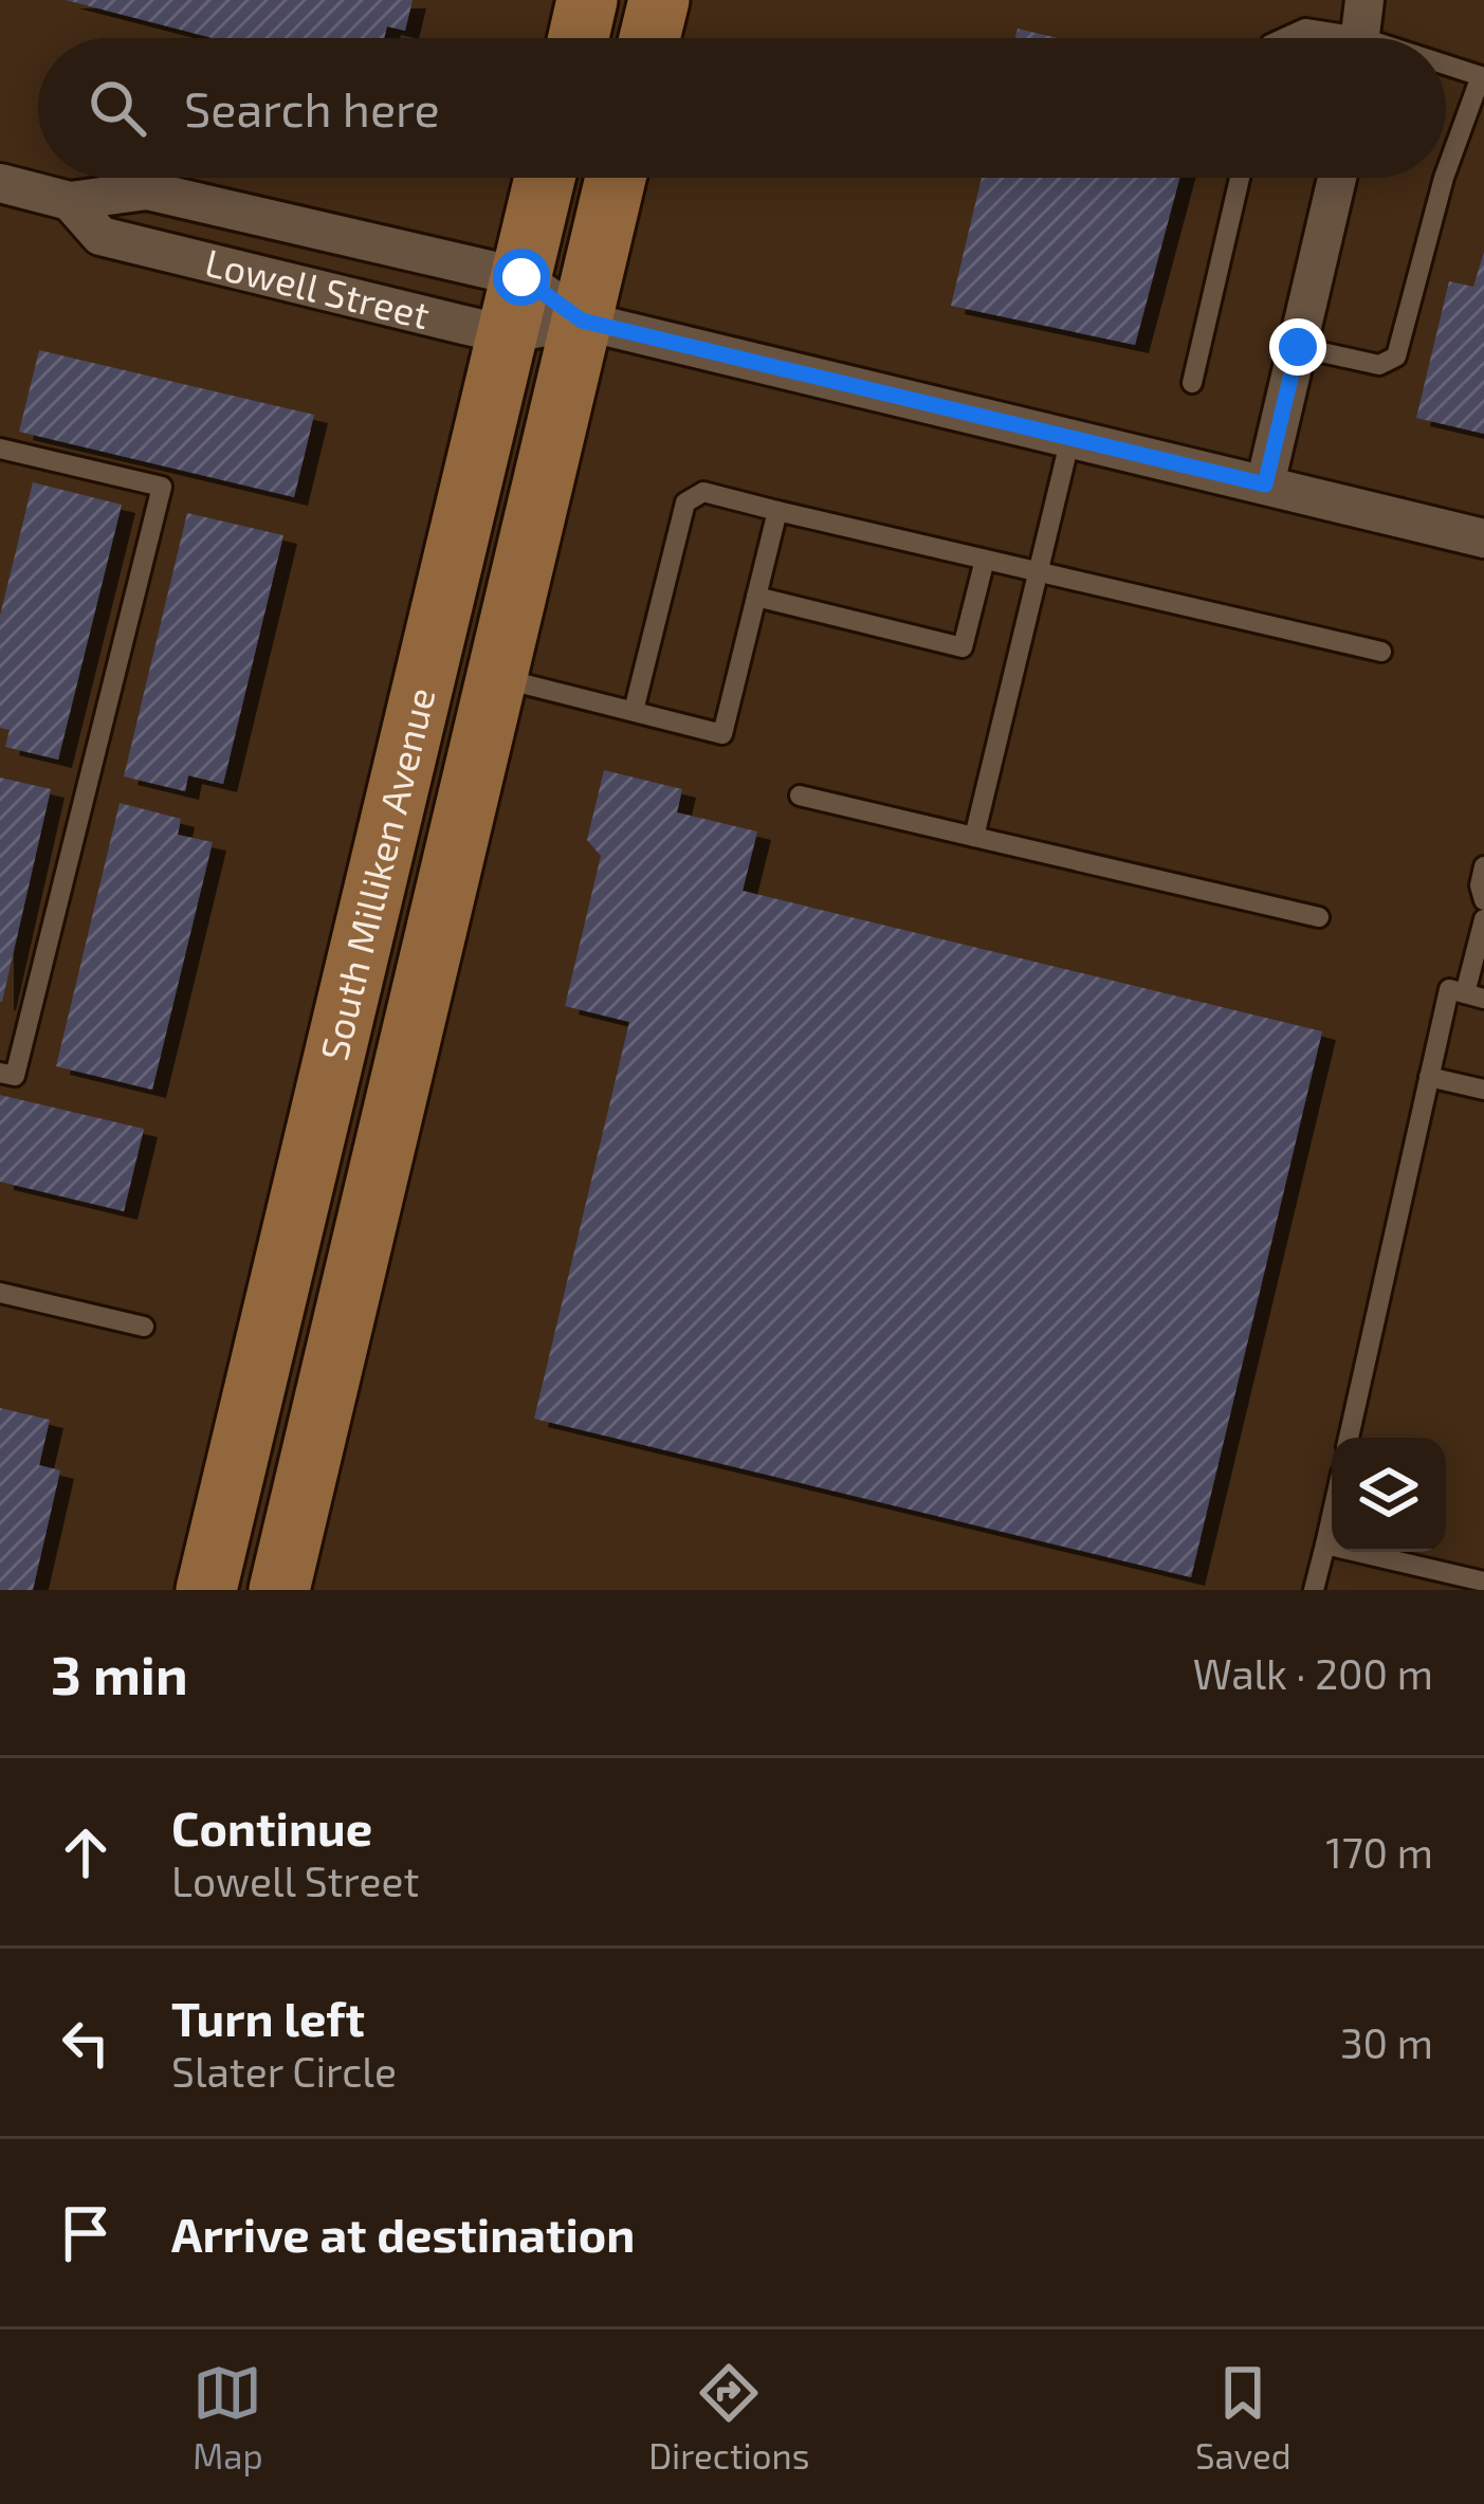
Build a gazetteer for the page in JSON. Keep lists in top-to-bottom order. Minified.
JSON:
{"streets":{"main road":["South Milliken Avenue"],"street":["Lowell Street"]},"crossings":[["Lowell Street","South Milliken Avenue"]],"page":{"search":"Search here","heading":["3 min","Walk · 200 m"],"list":[["Continue","Lowell Street","170 m"],["Turn left","Slater Circle","30 m"],"Arrive at destination"],"nav":["Map","Directions","Saved"]}}
